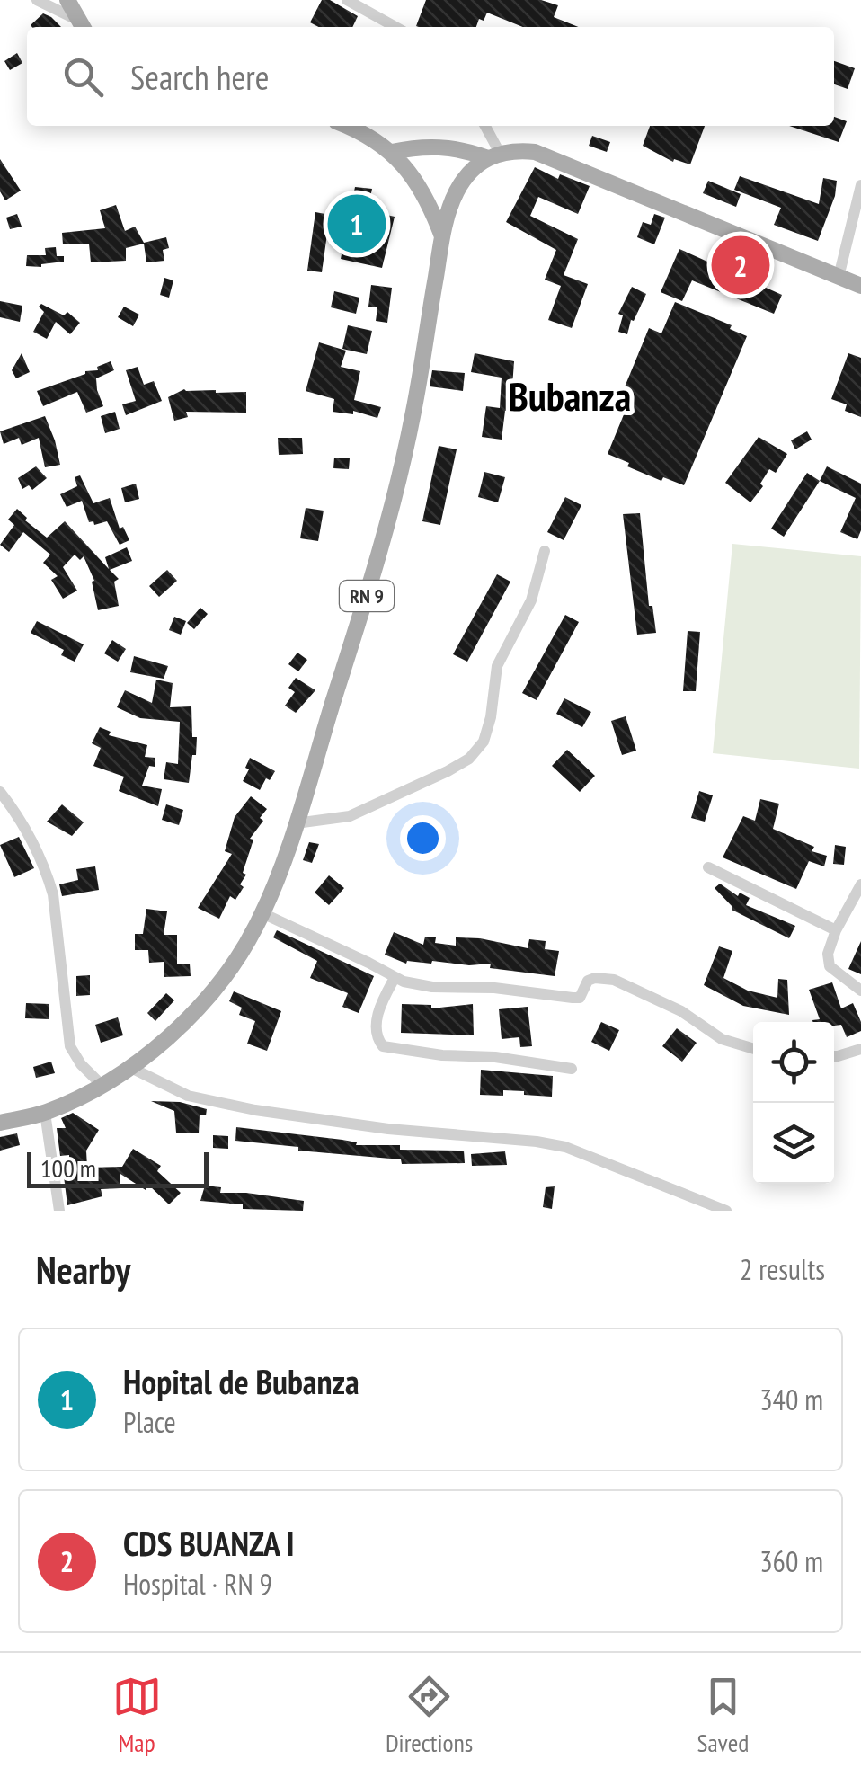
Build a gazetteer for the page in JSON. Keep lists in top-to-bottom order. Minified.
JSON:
{"streets":{"main road":["RN 9"]},"districts":["Bubanza"],"scale_bar":"100 m","page":{"search":"Search here","pins":["1","2"],"scale":"100 m","heading":["Nearby","2 results"],"list":[{"mark":"1","name":"Hopital de Bubanza","note":"Place","value":"340 m"},{"mark":"2","name":"CDS BUANZA I","note":"Hospital · RN 9","value":"360 m"}],"nav":["Map","Directions","Saved"]}}
